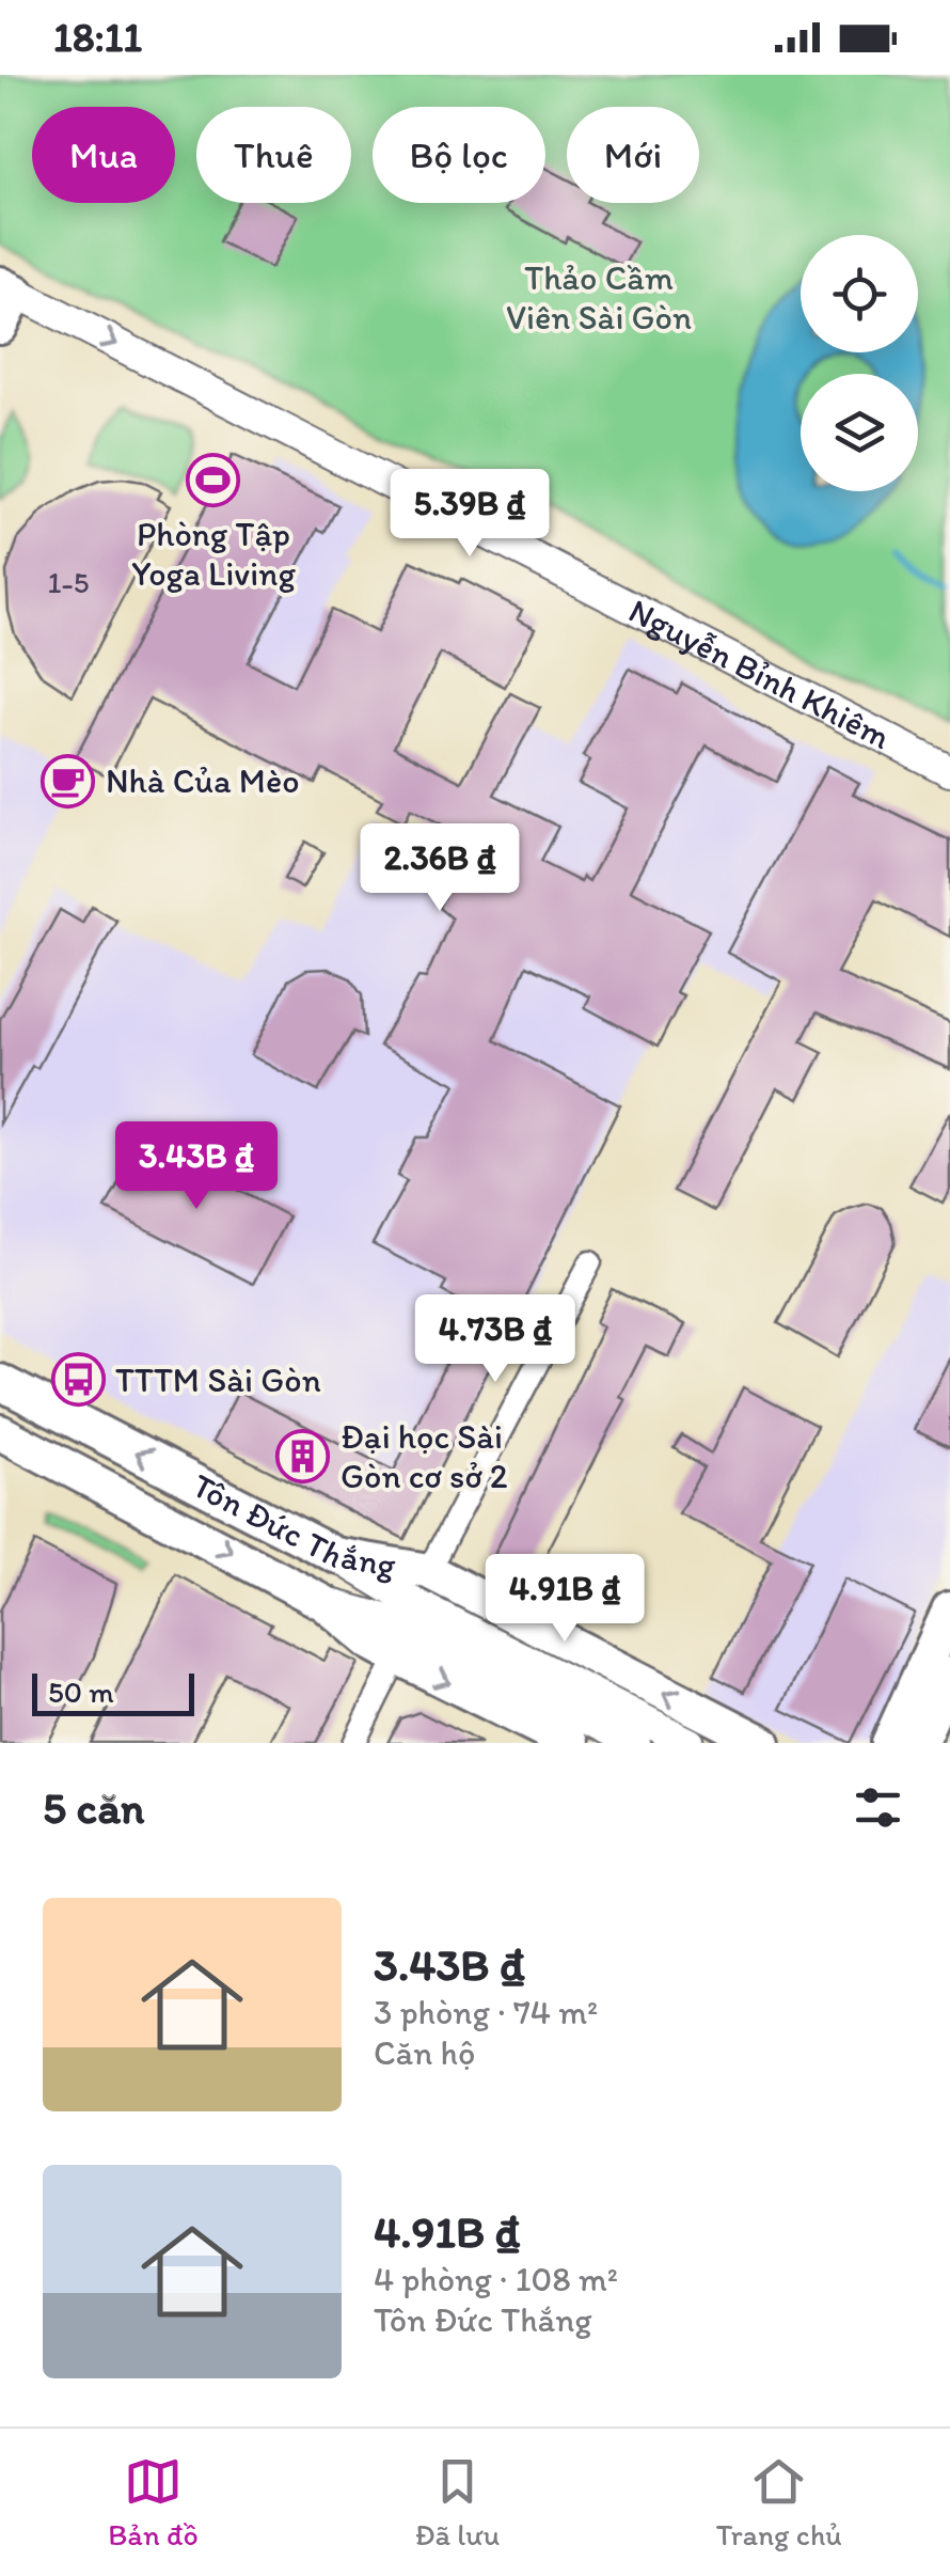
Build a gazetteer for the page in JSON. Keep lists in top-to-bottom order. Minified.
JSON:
{"streets":{"main road":["Nguyễn Bỉnh Khiêm","Tôn Đức Thắng"]},"one_way":["Nguyễn Bỉnh Khiêm"],"parks":["Thảo Cầm Viên Sài Gòn"],"places":{"sports":["Phòng Tập Yoga Living"],"cafe":["Nhà Của Mèo"],"bus stop":["TTTM Sài Gòn"],"building":["Đại học Sài Gòn cơ sở 2"]},"house_numbers":["1-5"],"scale_bar":"50 m","page":{"status":"18:11","chip":["Mua","Thuê","Bộ lọc","Mới"],"price":["5.39B ₫","2.36B ₫","3.43B ₫","4.73B ₫","4.91B ₫"],"scale":"50 m","heading":"5 căn","list":[{"name":"3.43B ₫","note":"3 phòng · 74 m² · Căn hộ"},{"name":"4.91B ₫","note":"4 phòng · 108 m² · Tôn Đức Thắng"}],"tabs":["Bản đồ","Đã lưu","Trang chủ"]}}
